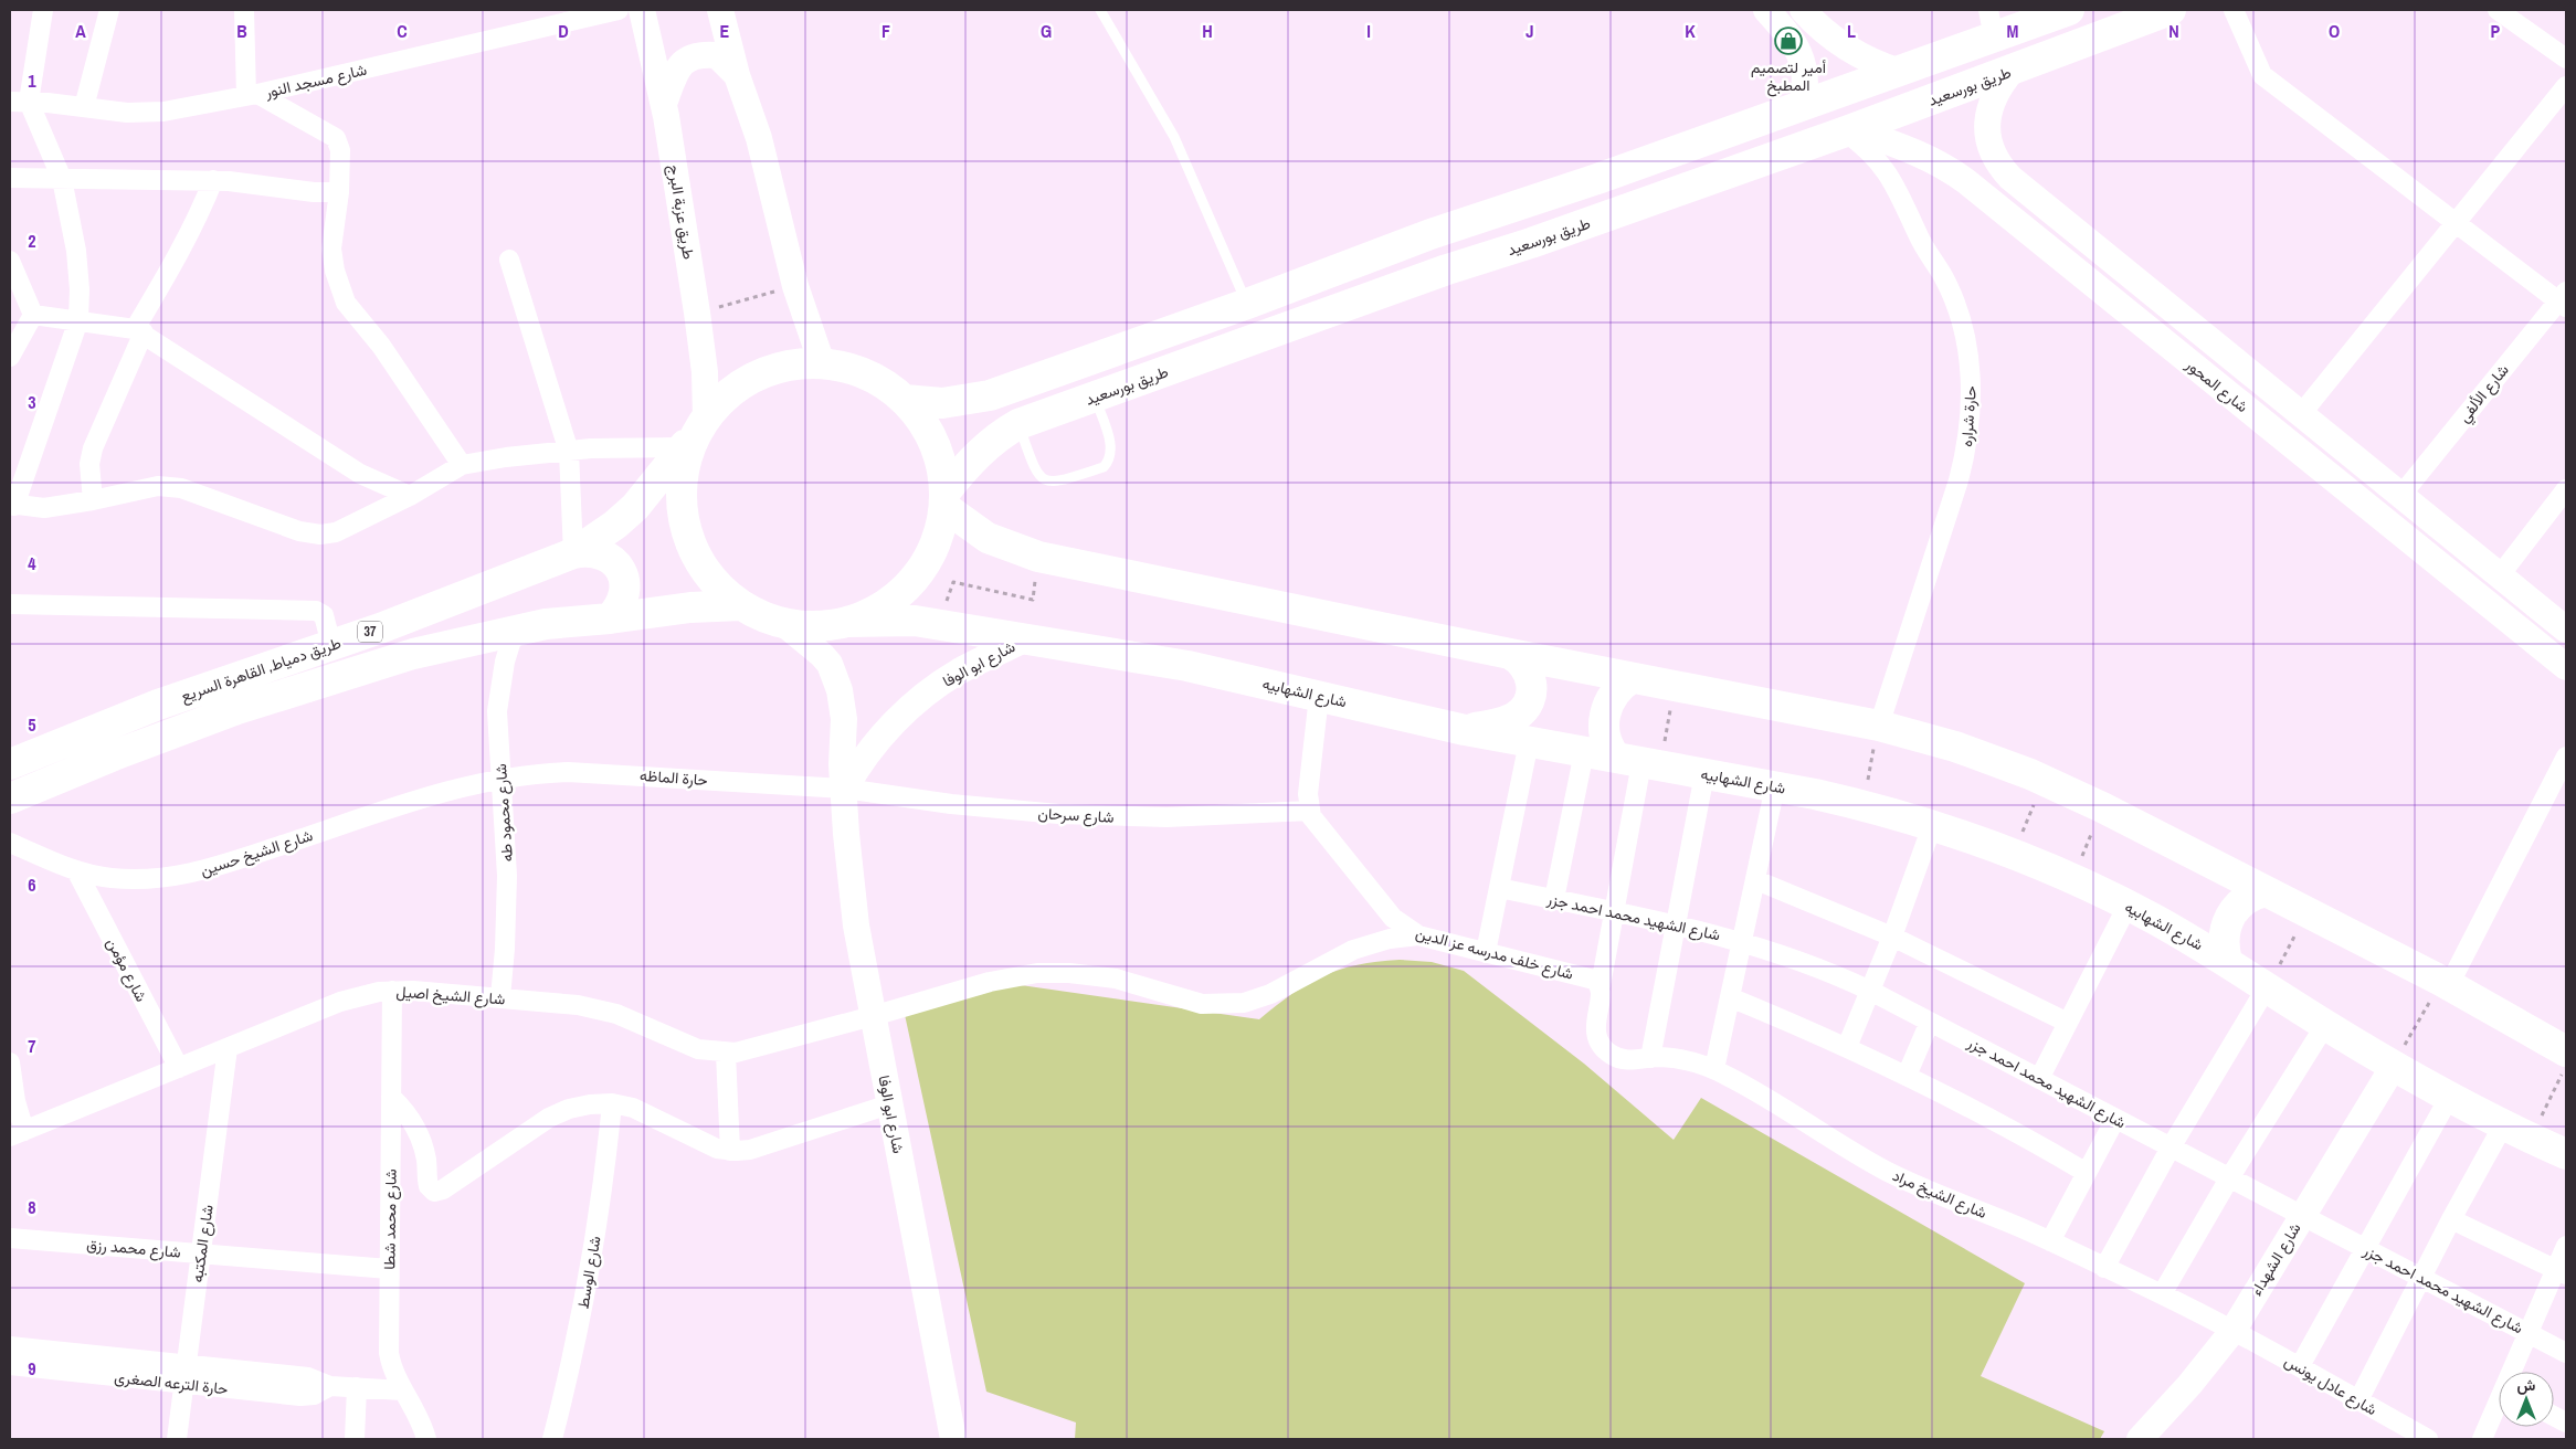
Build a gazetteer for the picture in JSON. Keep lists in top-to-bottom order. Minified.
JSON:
{"streets":{"highway":["طريق بورسعيد","37","طريق دمياط, القاهرة السريع","شارع الشهابيه"],"street":["شارع مسجد النور","طريق عزبة البرج","شارع المحور","شارع الألفي","حارة شراره","شارع ابو الوفا","حارة الماظه","شارع محمود طه","شارع سرحان","شارع الشيخ حسين","شارع الشهيد محمد احمد جزر","شارع خلف مدرسه عز الدين","شارع مؤمن","شارع الشيخ اصيل","شارع الشيخ مراد","شارع محمد شطا","شارع المكتبه","شارع محمد رزق","شارع الشهداء","شارع الوسط","حارة الترعه الصغرى","شارع عادل يونس"]},"crossings":[["طريق بورسعيد","شارع المحور"],["طريق بورسعيد","حارة شراره"],["طريق عزبة البرج","طريق دمياط, القاهرة السريع"],["شارع المحور","شارع الألفي"],["شارع المحور","حارة شراره"],["شارع ابو الوفا","شارع الشهابيه"],["شارع ابو الوفا","حارة الماظه"],["شارع ابو الوفا","شارع سرحان"],["شارع ابو الوفا","شارع الشيخ اصيل"],["طريق دمياط, القاهرة السريع","شارع محمود طه"],["شارع الشهابيه","شارع خلف مدرسه عز الدين"],["شارع الشهابيه","شارع الشهداء"],["حارة الماظه","شارع محمود طه"],["حارة الماظه","شارع سرحان"],["حارة الماظه","شارع الشيخ حسين"],["شارع محمود طه","شارع الشيخ حسين"],["شارع محمود طه","شارع الشيخ اصيل"],["شارع سرحان","شارع خلف مدرسه عز الدين"],["شارع الشيخ حسين","شارع مؤمن"],["شارع الشهيد محمد احمد جزر","شارع الشهداء"],["شارع خلف مدرسه عز الدين","شارع الشيخ اصيل"],["شارع مؤمن","شارع الشيخ اصيل"],["شارع الشيخ اصيل","شارع محمد شطا"],["شارع الشيخ اصيل","شارع المكتبه"],["شارع الشيخ مراد","شارع الشهداء"],["شارع الشيخ مراد","شارع عادل يونس"],["شارع محمد شطا","شارع محمد رزق"],["شارع محمد شطا","حارة الترعه الصغرى"],["شارع المكتبه","شارع محمد رزق"],["شارع المكتبه","حارة الترعه الصغرى"],["شارع الشهداء","شارع عادل يونس"]],"places":{"shop":["أمير لتصميم المطبخ"]},"north":"top","grid":{"columns":["A","B","C","D","E","F","G","H","I","J","K","L","M","N","O","P"],"rows":["1","2","3","4","5","6","7","8","9"]}}
